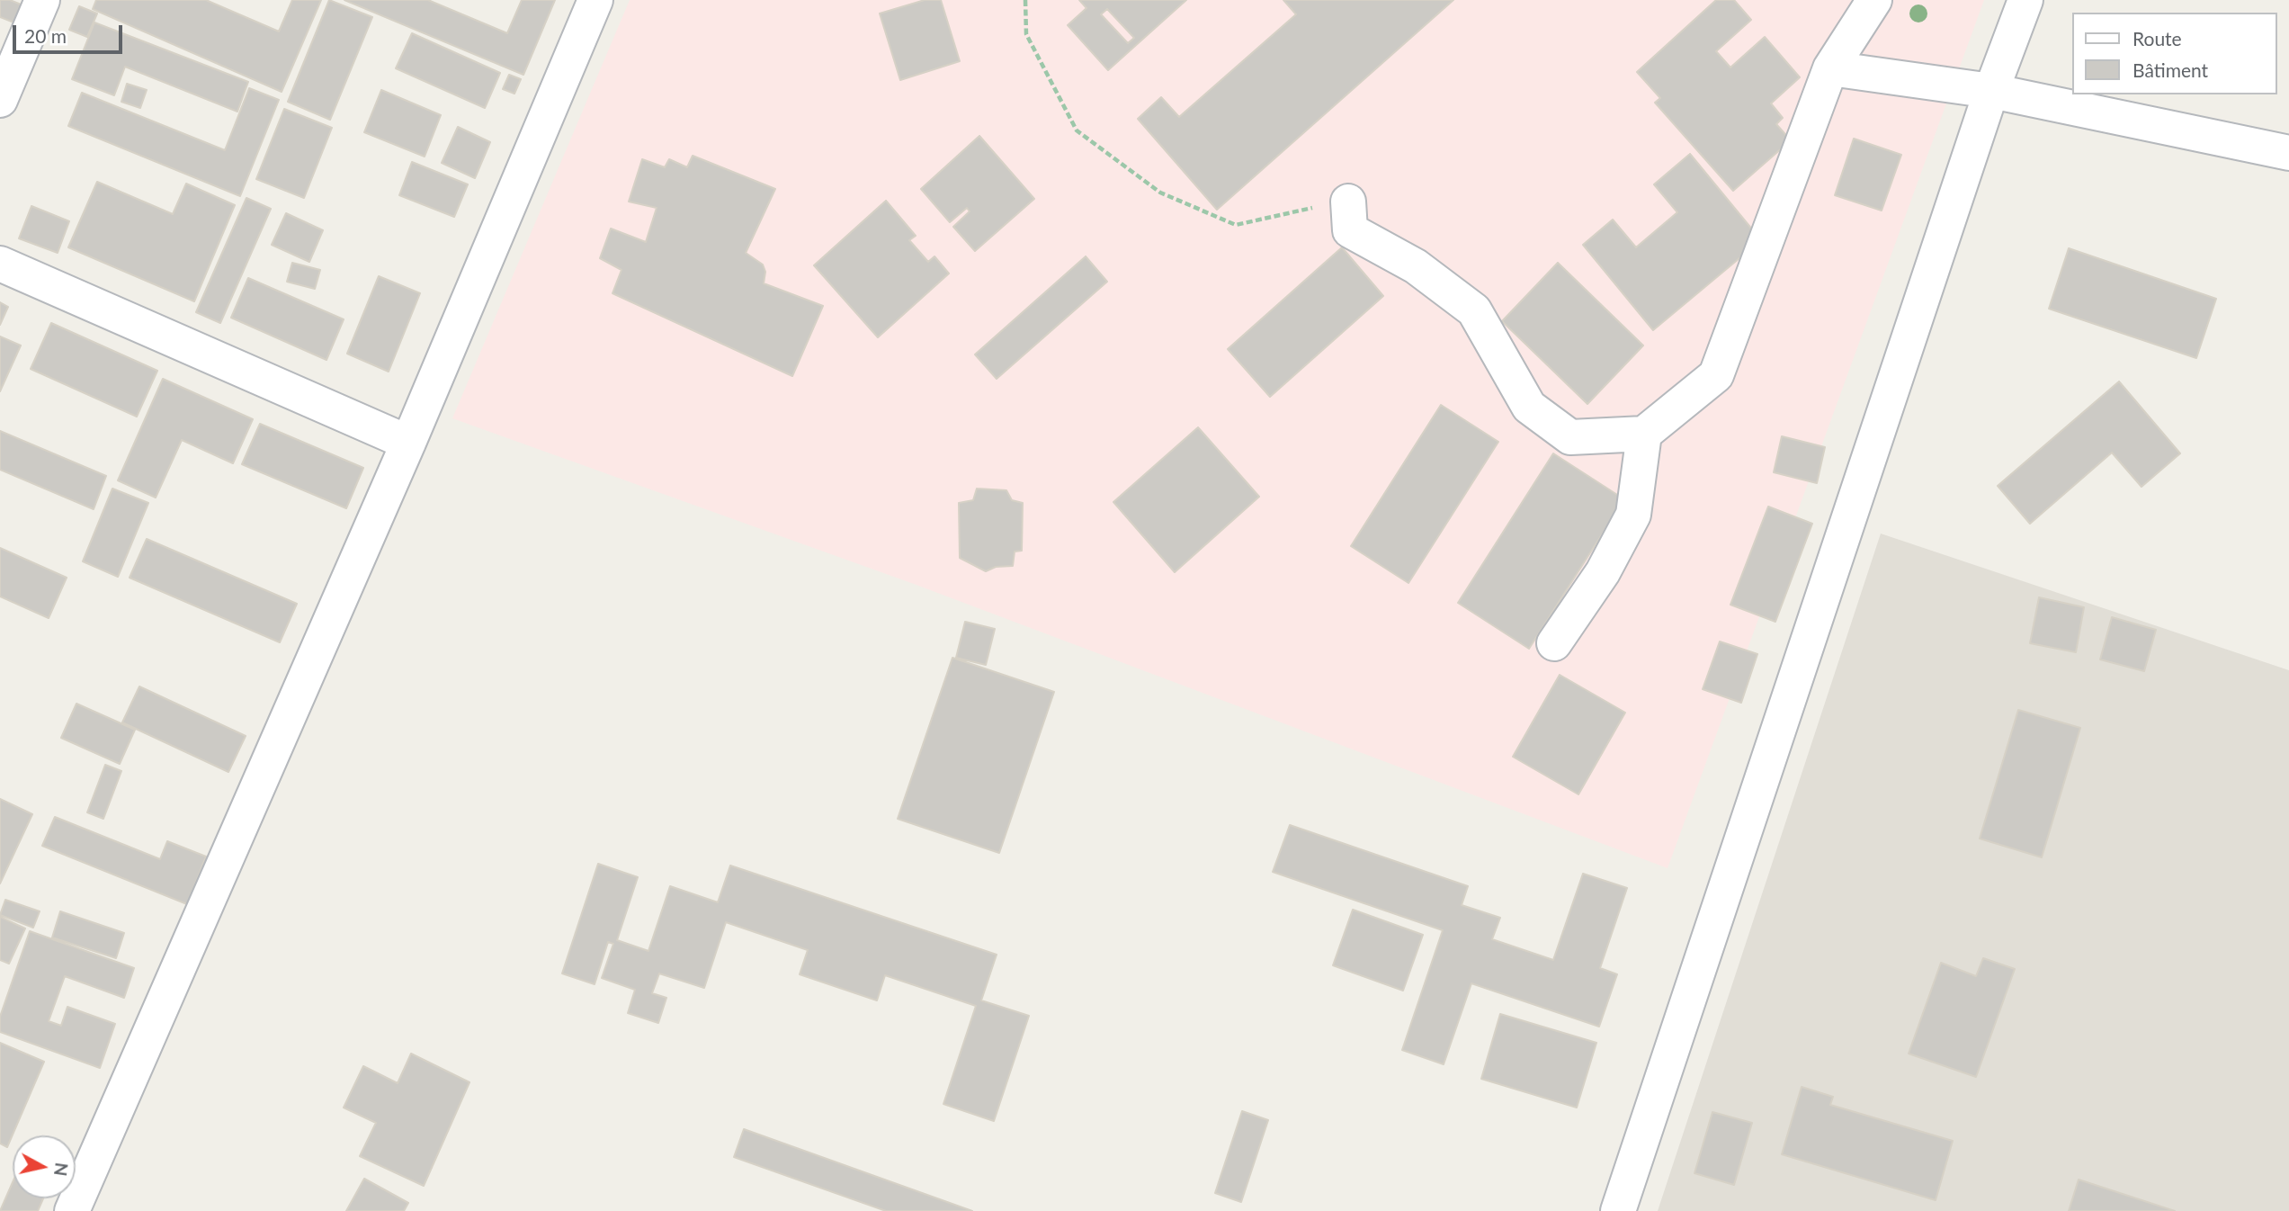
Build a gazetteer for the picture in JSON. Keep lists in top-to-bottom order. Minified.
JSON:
{"legend":["Route","Bâtiment"],"scale_bar":"20 m","north":"right"}
